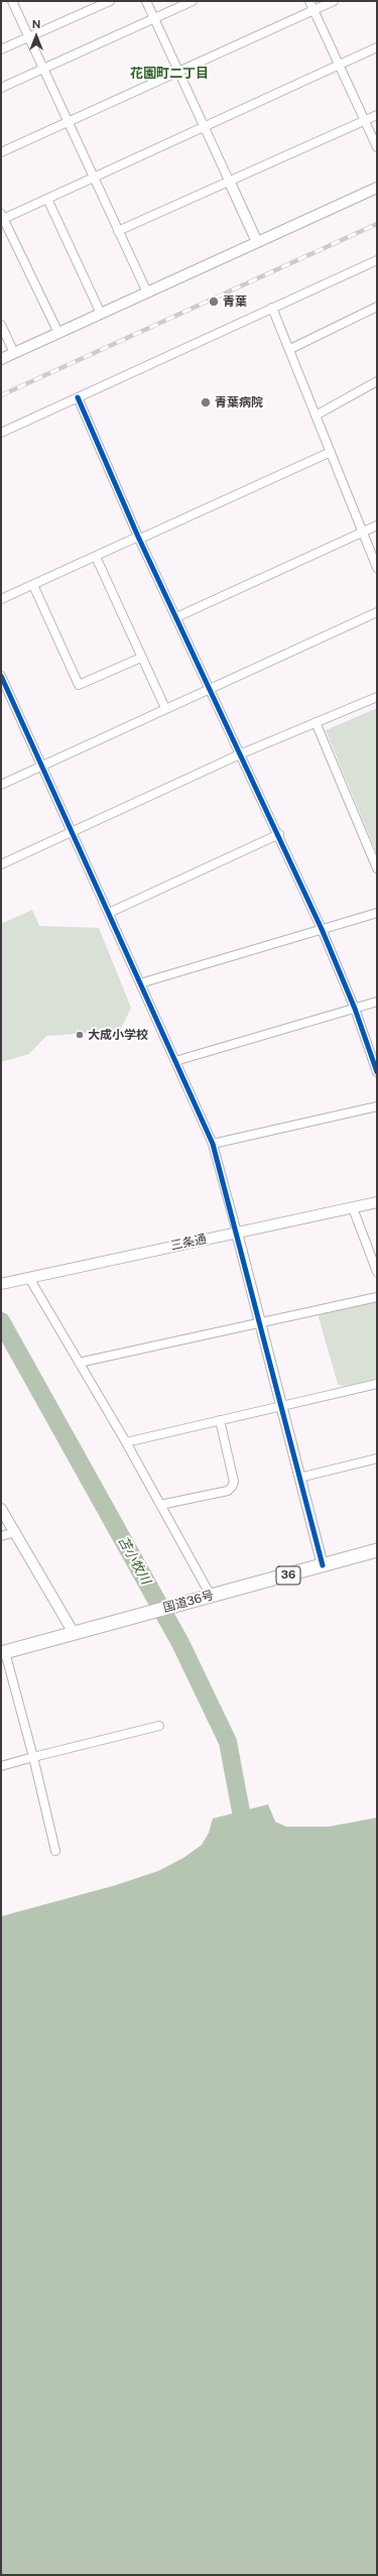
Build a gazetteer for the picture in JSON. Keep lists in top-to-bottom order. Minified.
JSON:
{"streets":{"highway":["36","国道36号"],"street":["三条通"]},"districts":["花園町二丁目"],"water":["苫小牧川"],"places":["青葉","青葉病院","大成小学校"],"north":"top"}
